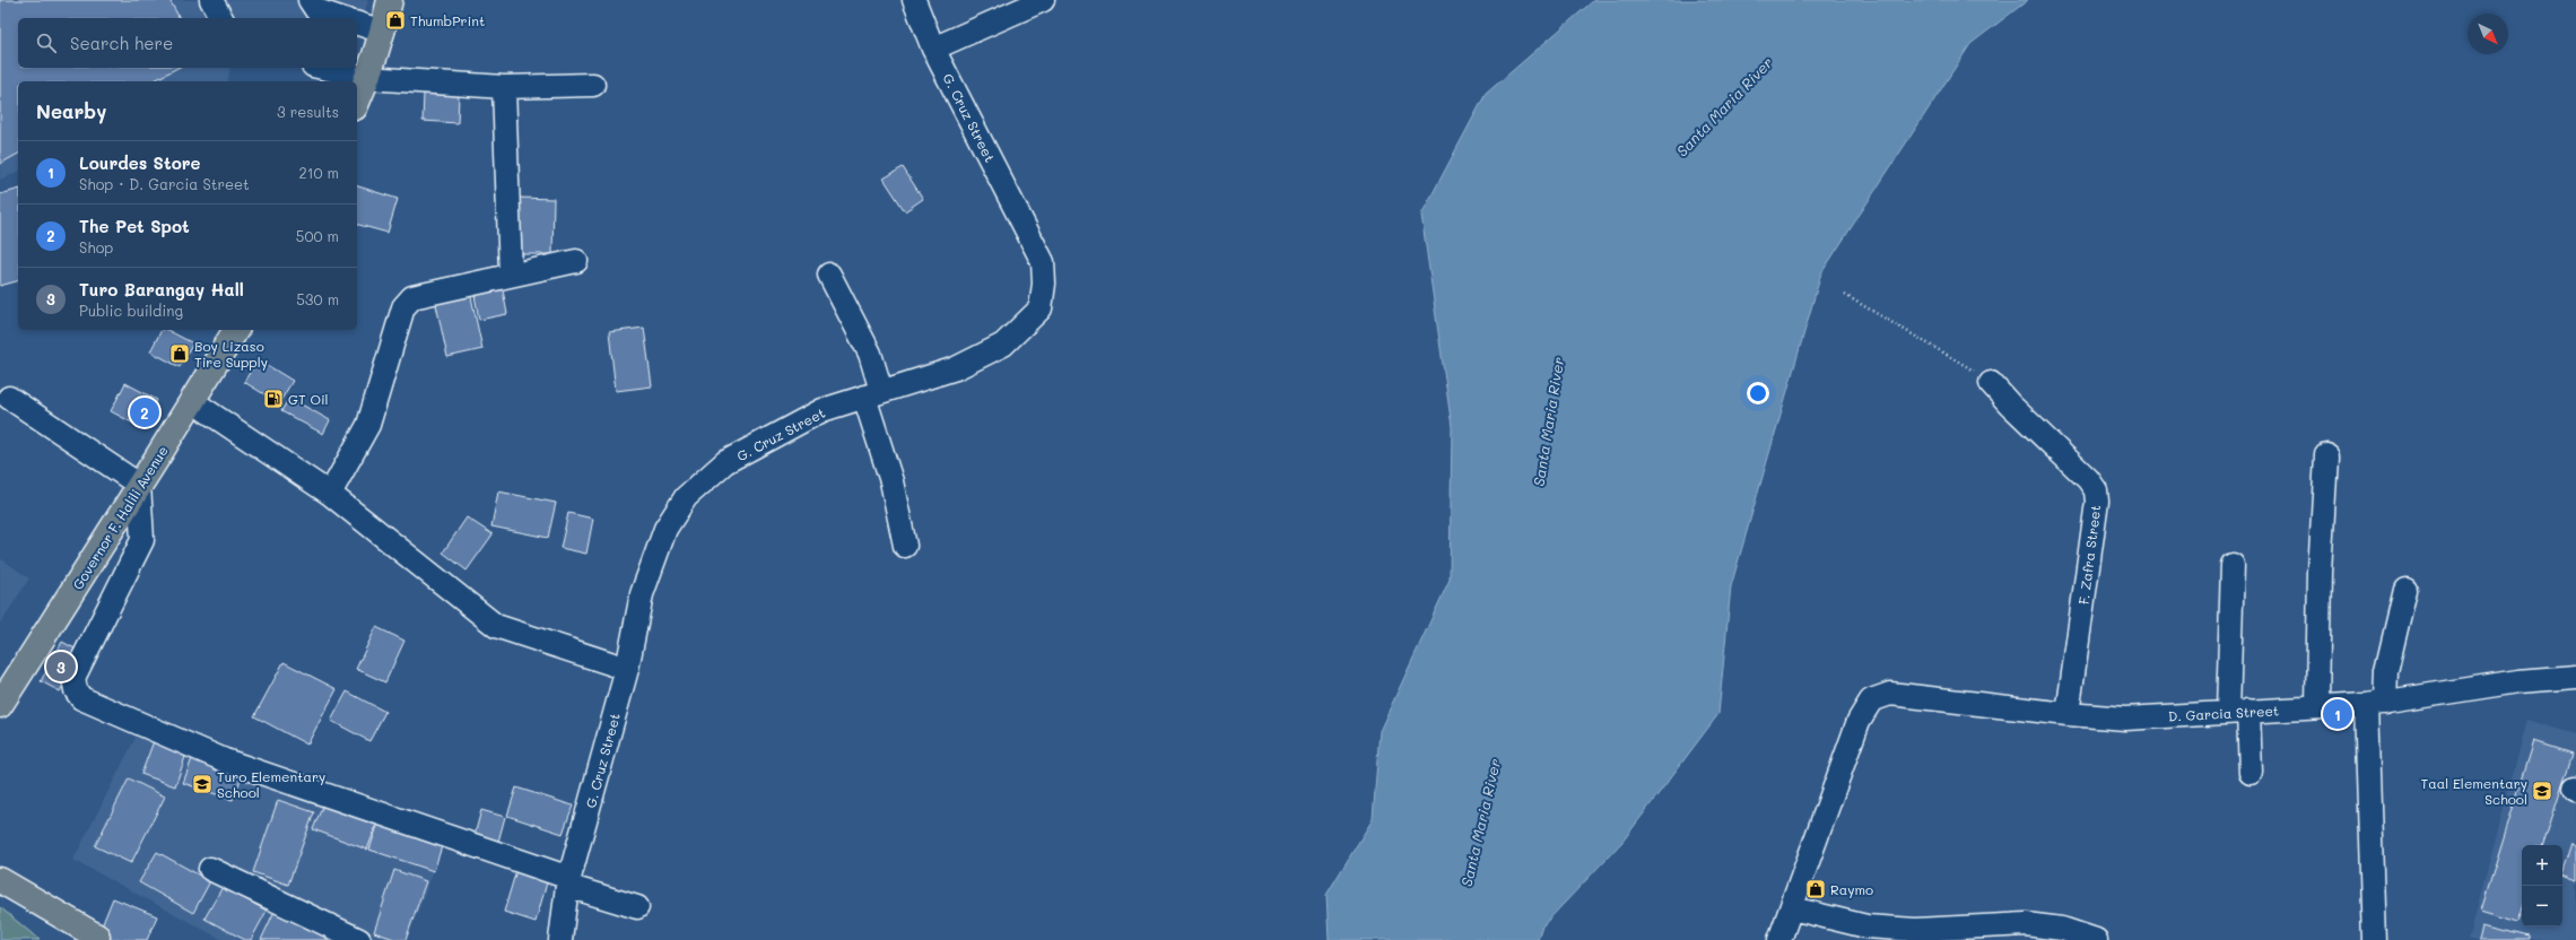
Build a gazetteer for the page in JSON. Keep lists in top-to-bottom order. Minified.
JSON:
{"streets":{"main road":["Governor F. Halili Avenue"],"street":["G. Cruz Street","F. Zafra Street","D. Garcia Street"]},"crossings":[["F. Zafra Street","D. Garcia Street"]],"water":["Santa Maria River"],"places":{"shop":["ThumbPrint","Boy Lizaso Tire Supply","Raymo"],"fuel station":["GT Oil"],"school or university":["Turo Elementary School","Taal Elementary School"]},"north":"bottom right","page":{"search":"Search here","heading":["Nearby","3 results"],"list":[{"mark":"1","name":"Lourdes Store","note":"Shop · D. Garcia Street","value":"210 m"},{"mark":"2","name":"The Pet Spot","note":"Shop","value":"500 m"},{"mark":"3","name":"Turo Barangay Hall","note":"Public building","value":"530 m"}],"pins":["2","3","1"],"map_buttons":["+","−"]}}
